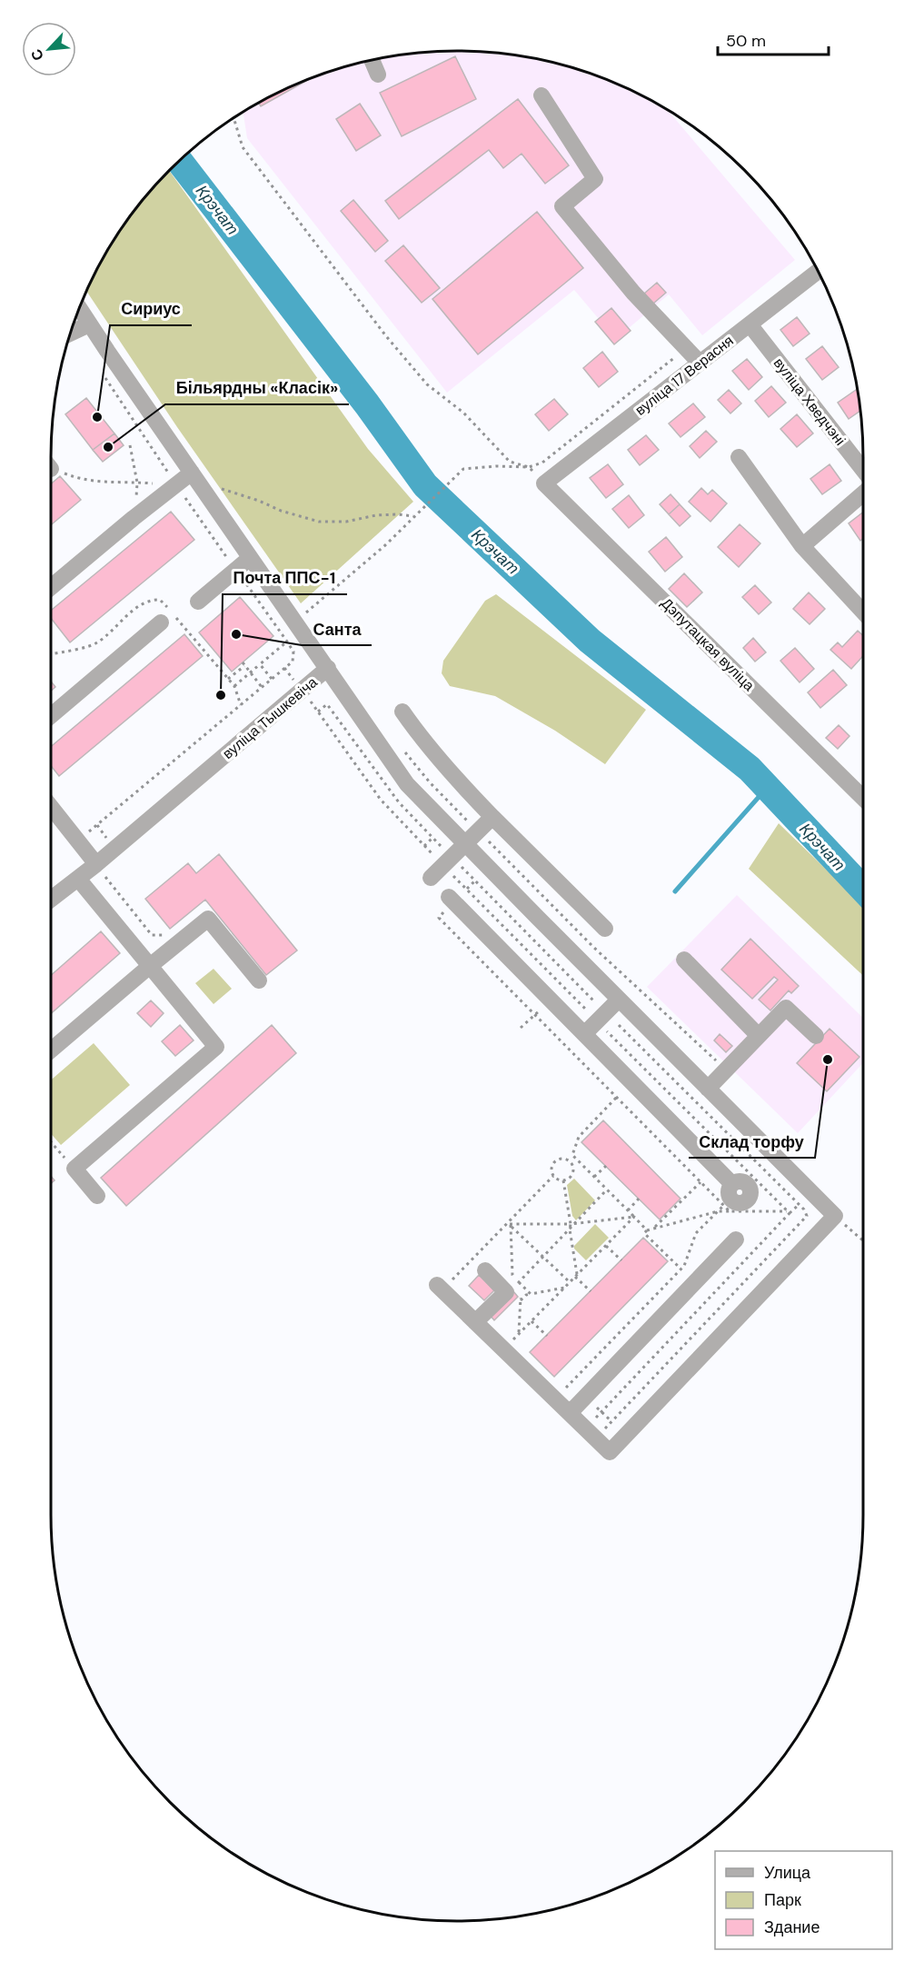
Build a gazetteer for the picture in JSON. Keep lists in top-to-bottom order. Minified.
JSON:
{"streets":{"street":["вуліца 17 Верасня","вуліца Хведчэні","Дэпутацкая вуліца","вуліца Тышкевіча"]},"crossings":[["вуліца 17 Верасня","вуліца Хведчэні"],["вуліца 17 Верасня","Дэпутацкая вуліца"]],"water":["Крэчат"],"places":["Сириус","Більярдны «Класік»","Санта","Почта ППС-1","Склад торфу"],"legend":["Улица","Парк","Здание"],"scale_bar":"50 m","north":"bottom left"}
